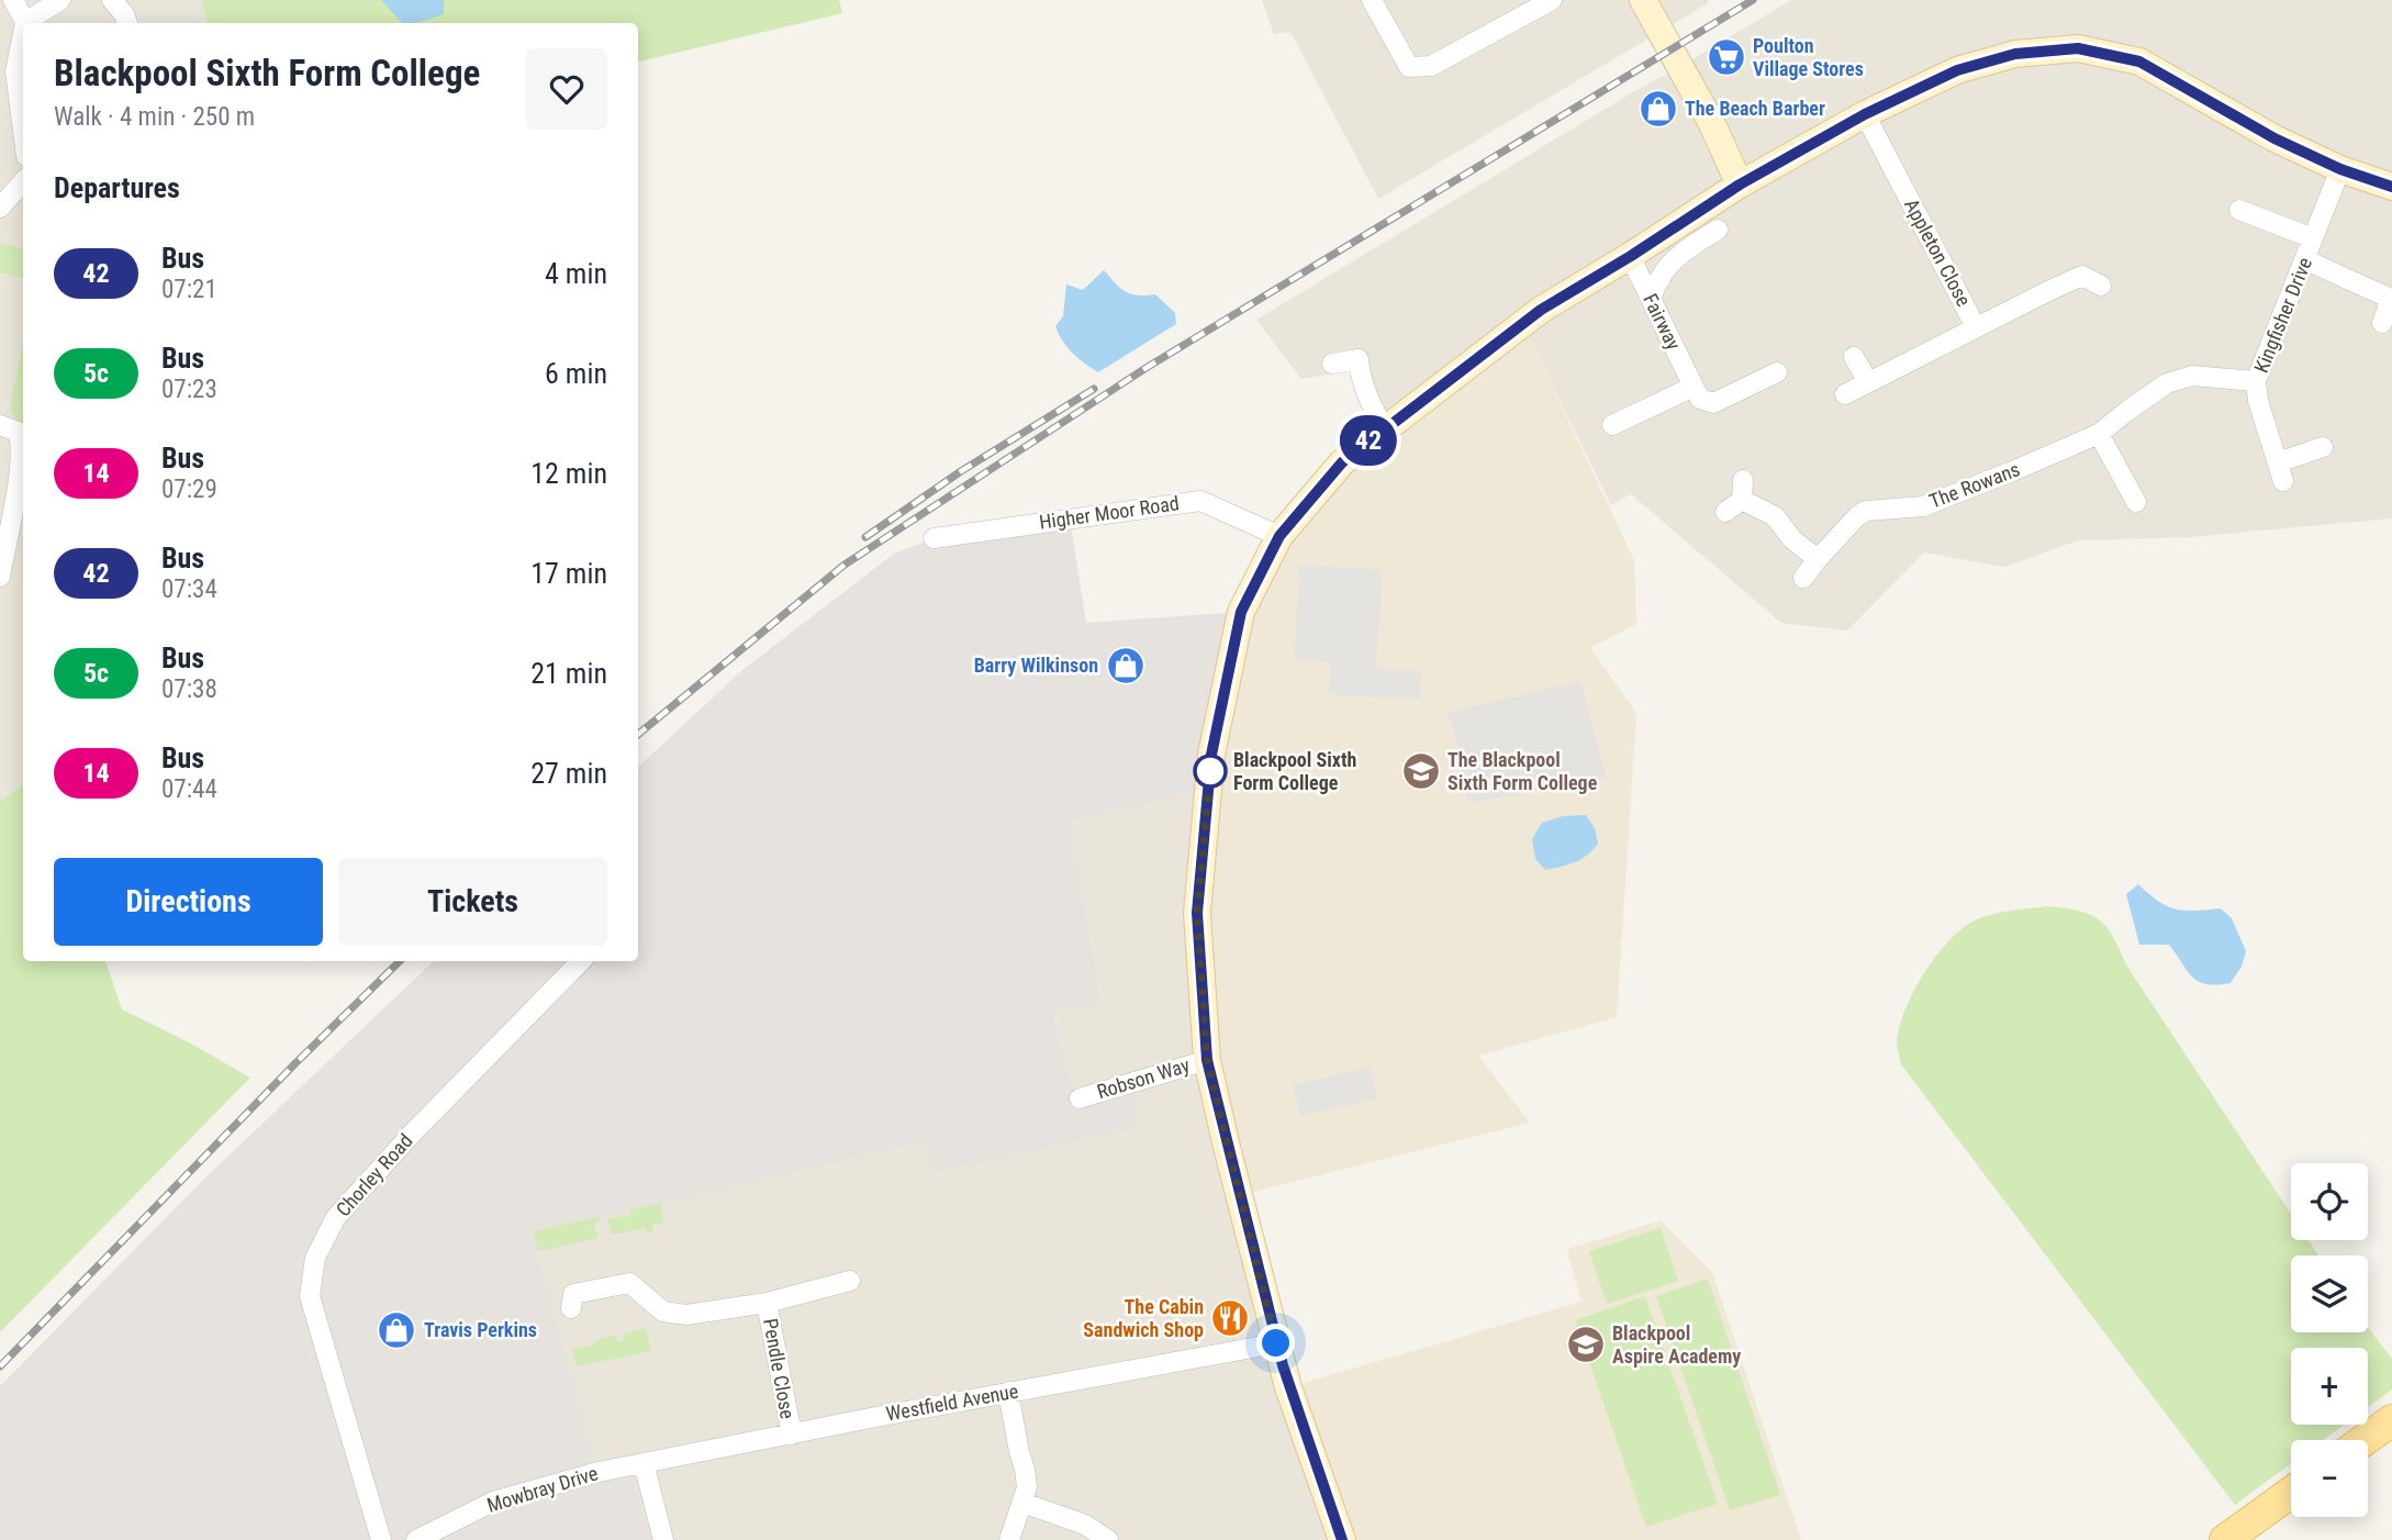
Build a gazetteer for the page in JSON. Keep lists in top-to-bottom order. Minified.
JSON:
{"streets":{"street":["Appleton Close","Kingfisher Drive","Fairway","The Rowans","Higher Moor Road","Robson Way","Chorley Road","Pendle Close","Westfield Avenue","Mowbray Drive"]},"crossings":[["Kingfisher Drive","The Rowans"],["Pendle Close","Westfield Avenue"],["Westfield Avenue","Mowbray Drive"]],"places":{"supermarket":["Poulton Village Stores"],"shop":["The Beach Barber","Barry Wilkinson","Travis Perkins"],"other":["Blackpool Sixth Form College"],"school or university":["The Blackpool Sixth Form College","Blackpool Aspire Academy"],"restaurant":["The Cabin Sandwich Shop"]},"lines":["bus line 42"],"page":{"on_map":"42","heading":[["Blackpool Sixth Form College","Walk · 4 min · 250 m"],"Departures"],"list":[{"mark":"42","name":"Bus","note":"07:21","value":"4 min"},{"mark":"5c","name":"Bus","note":"07:23","value":"6 min"},{"mark":"14","name":"Bus","note":"07:29","value":"12 min"},{"mark":"42","name":"Bus","note":"07:34","value":"17 min"},{"mark":"5c","name":"Bus","note":"07:38","value":"21 min"},{"mark":"14","name":"Bus","note":"07:44","value":"27 min"}],"buttons":["Directions","Tickets"],"map_buttons":["+","−"]}}
